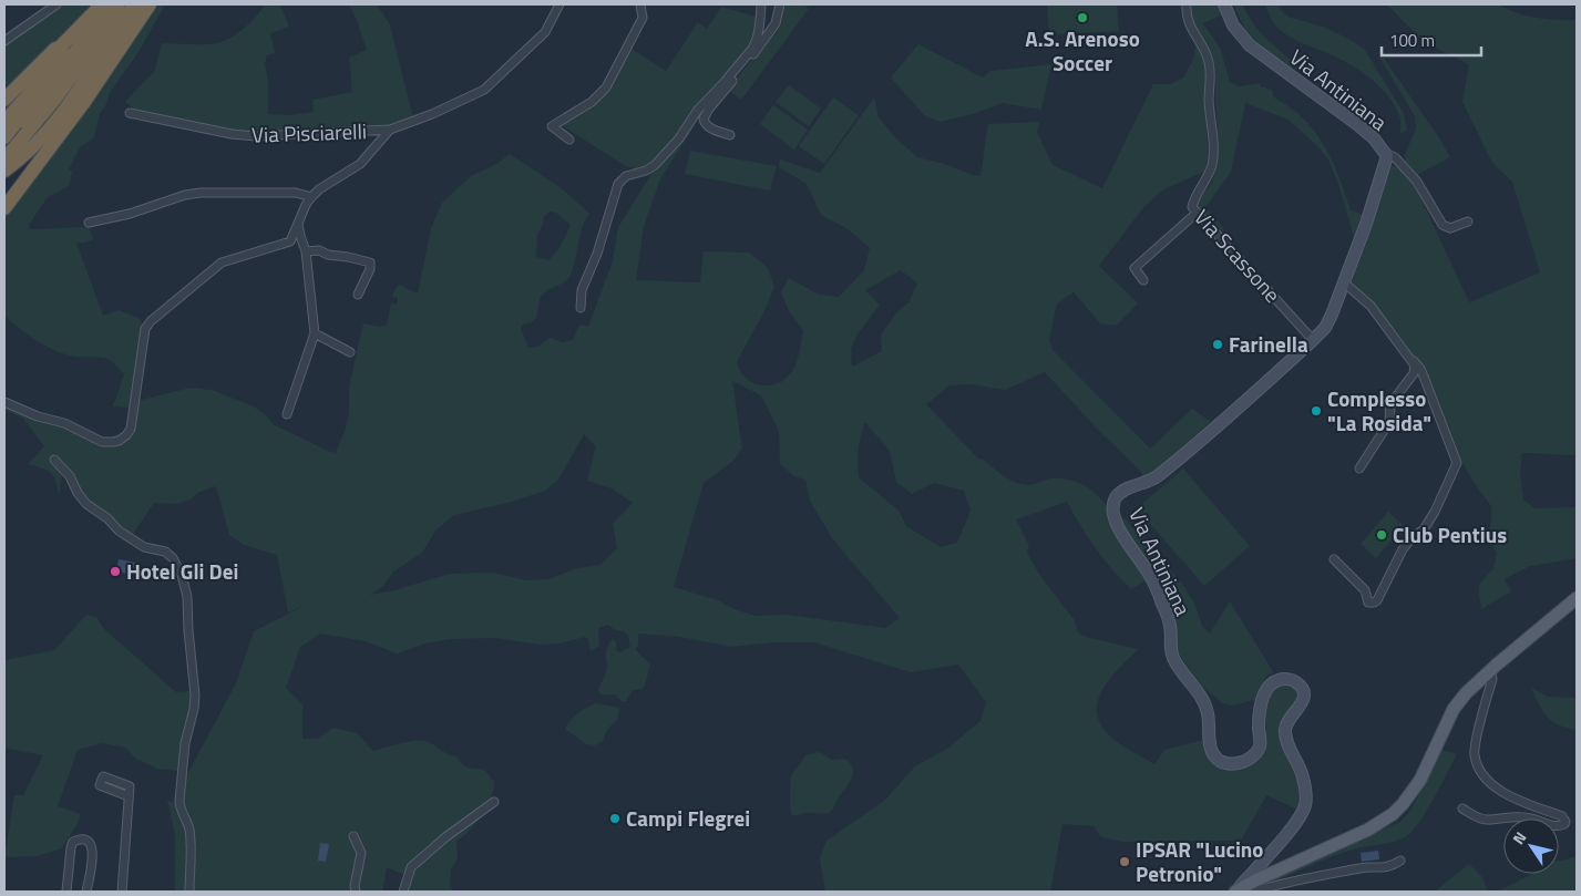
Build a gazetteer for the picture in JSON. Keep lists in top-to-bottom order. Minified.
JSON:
{"streets":{"street":["Via Antiniana","Via Pisciarelli","Via Scassone"]},"crossings":[["Via Antiniana","Via Scassone"]],"places":["A.S. Arenoso Soccer","Farinella","Complesso \"La Rosida\"","Club Pentius","Hotel Gli Dei","Campi Flegrei","IPSAR \"Lucino Petronio\""],"scale_bar":"100 m","north":"top left"}
